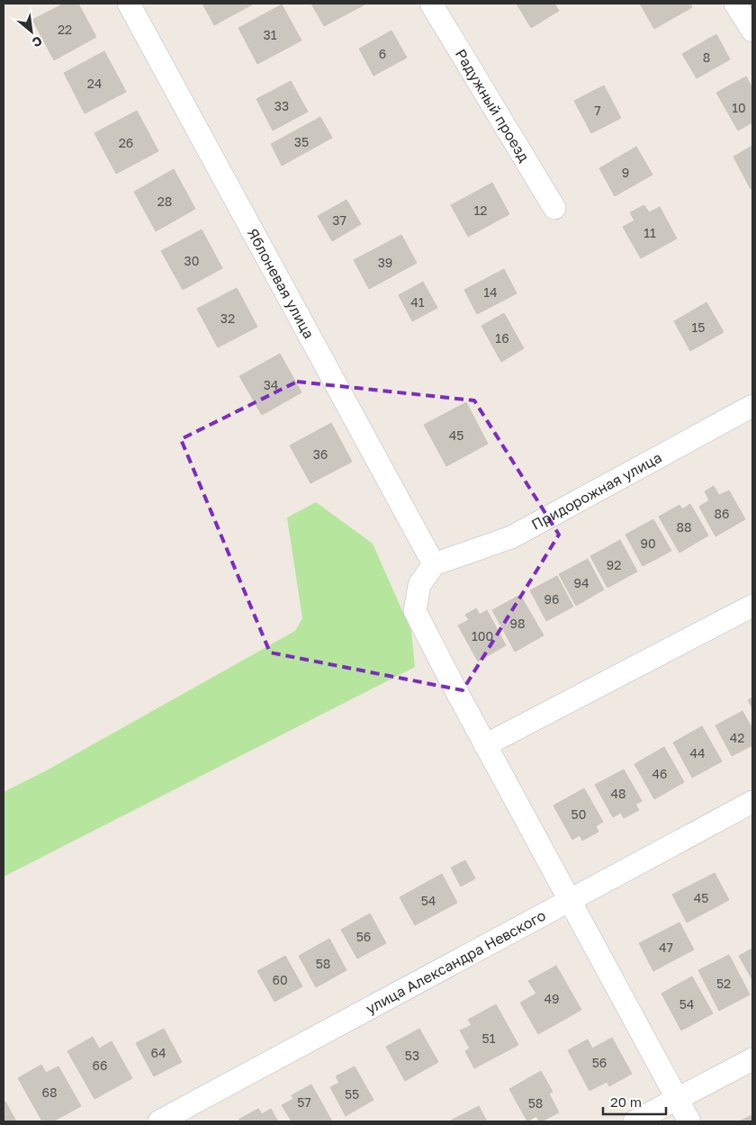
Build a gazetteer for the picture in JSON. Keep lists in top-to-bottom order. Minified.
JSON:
{"streets":{"street":["Радужный проезд","Яблоневая улица","Придорожная улица","улица Александра Невского"]},"crossings":[["Яблоневая улица","Придорожная улица"]],"house_numbers":["22","31","6","8","24","33","10","7","35","26","9","28","12","37","11","30","39","14","41","32","15","16","34","45","36","86","88","90","92","94","96","98","100","42","44","46","48","50","45","54","56","47","58","60","52","49","54","51","64","53","56","66","68","55","57","58"],"scale_bar":"20 m","north":"bottom right"}
